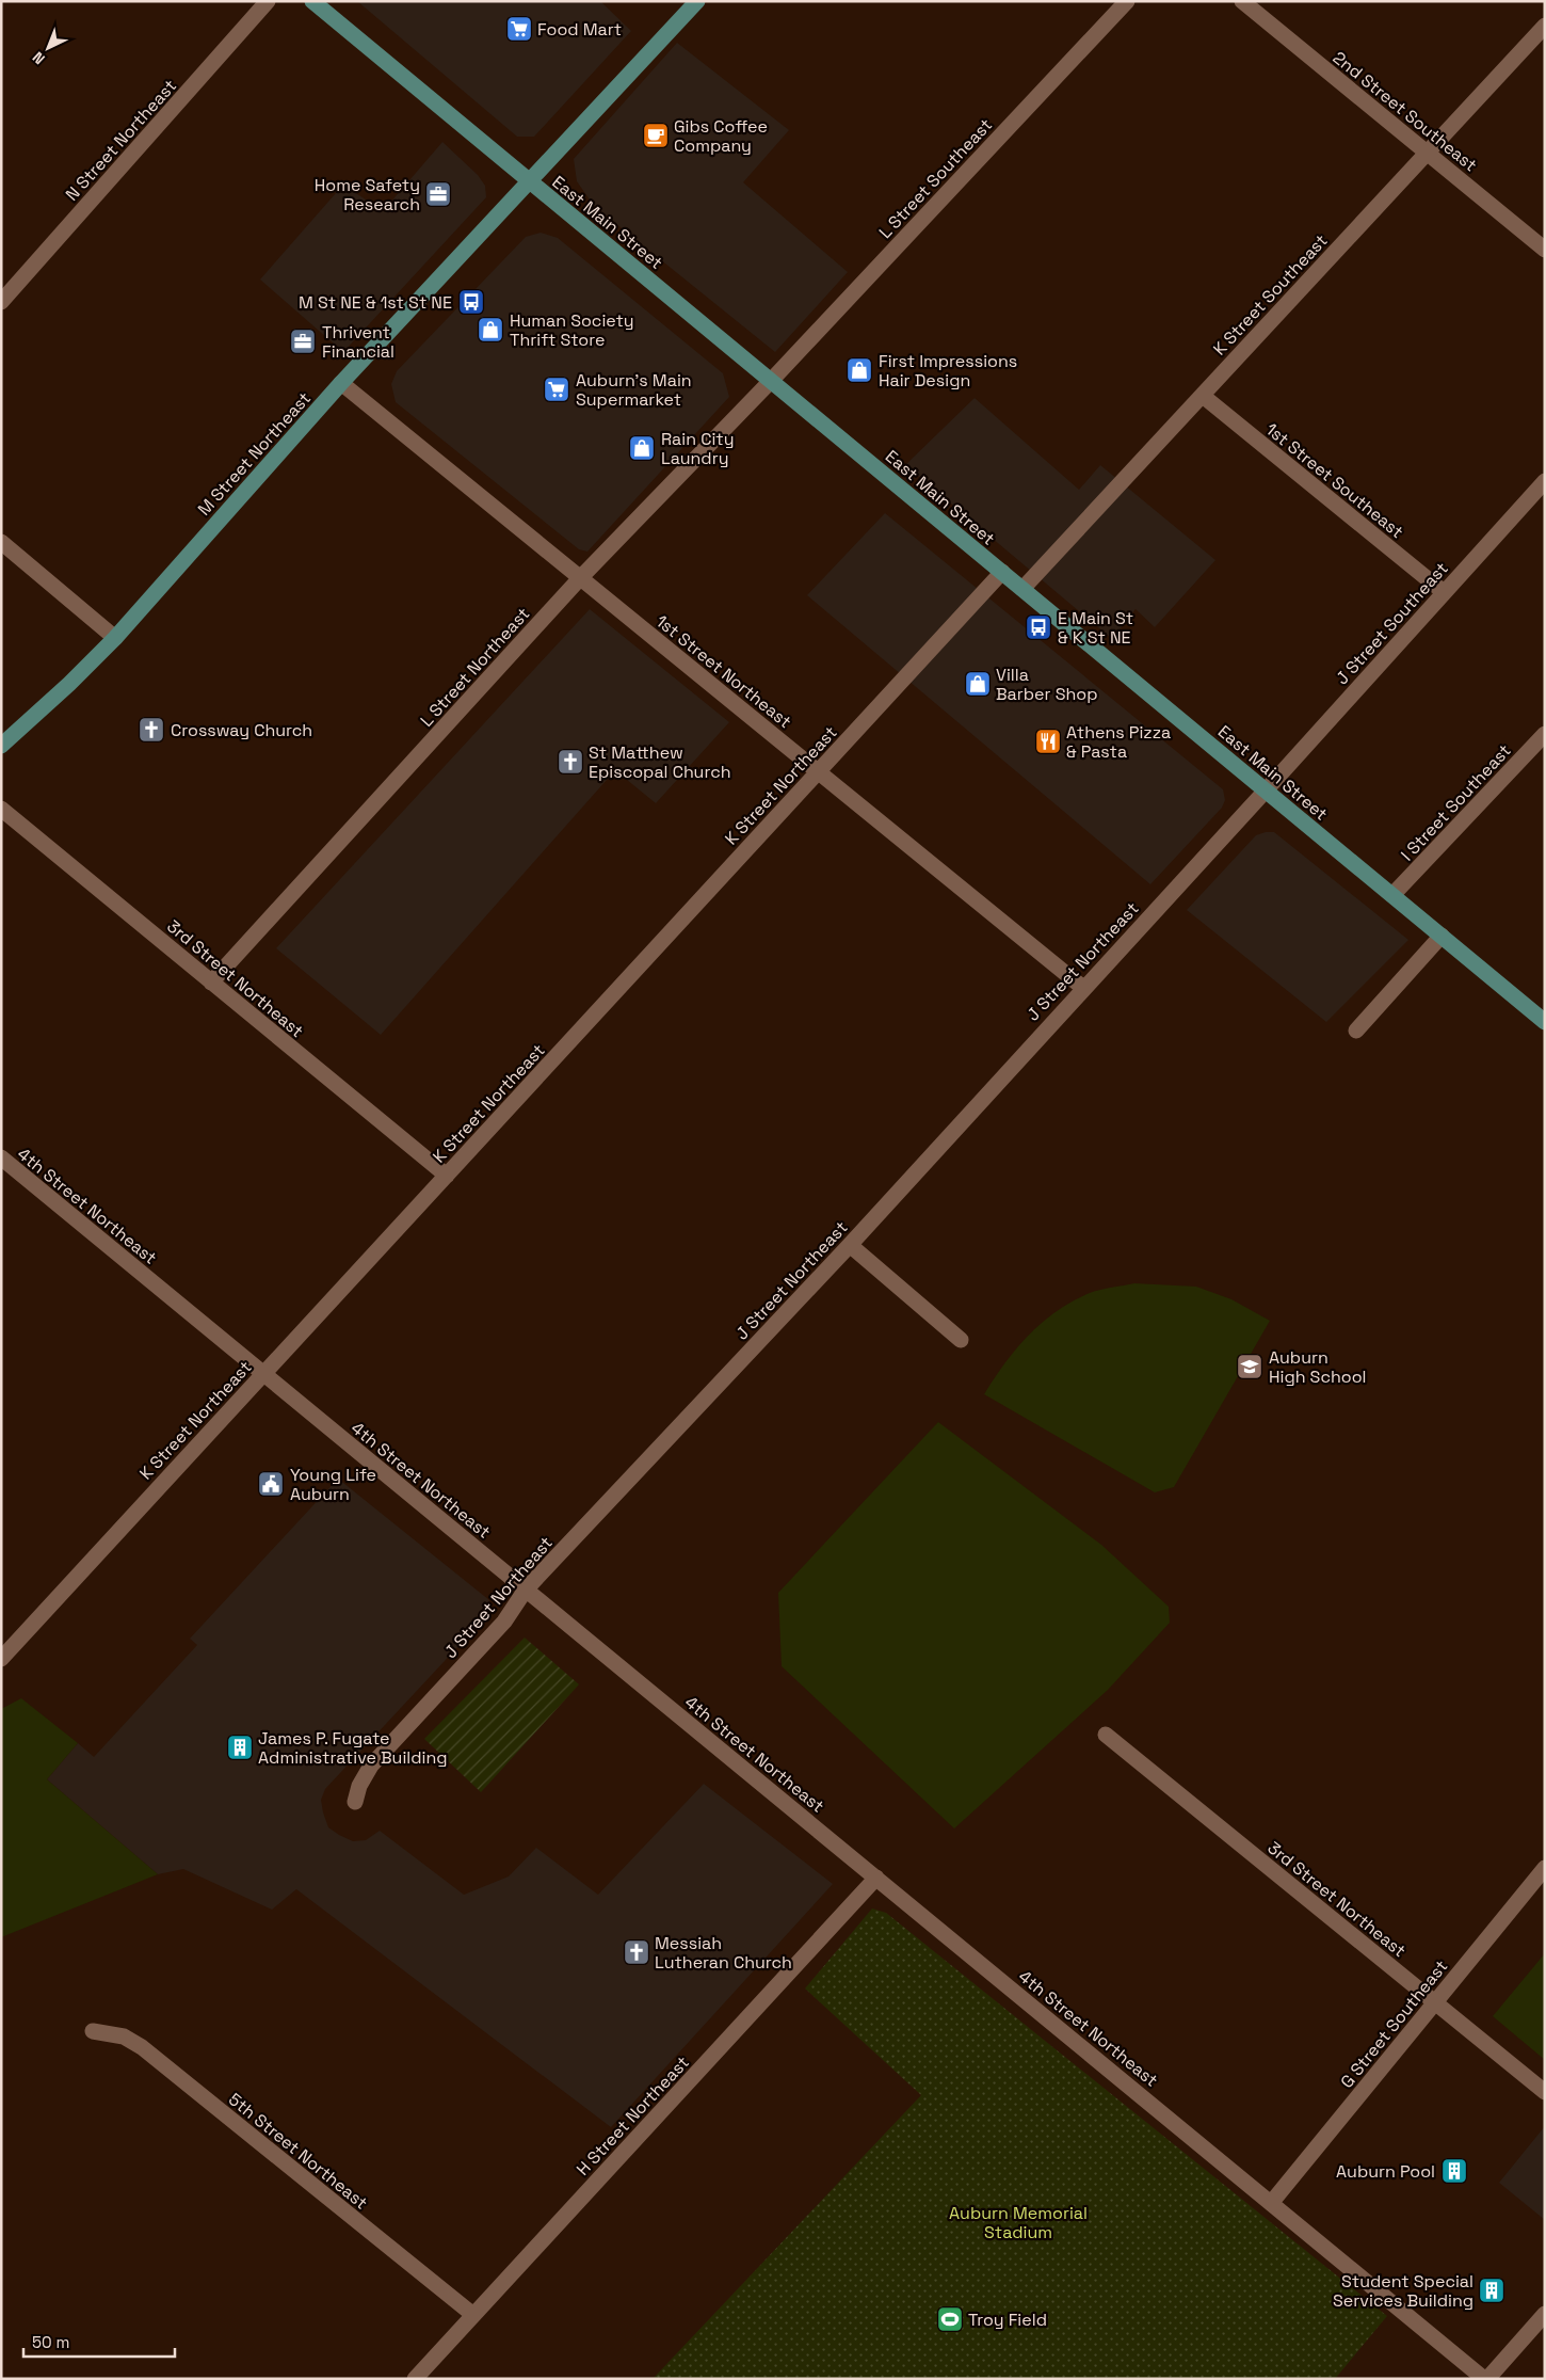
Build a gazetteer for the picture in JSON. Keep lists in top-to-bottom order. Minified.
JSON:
{"streets":{"main road":["East Main Street","M Street Northeast"],"street":["2nd Street Southeast","N Street Northeast","L Street Southeast","K Street Southeast","1st Street Southeast","J Street Southeast","L Street Northeast","1st Street Northeast","K Street Northeast","I Street Southeast","J Street Northeast","3rd Street Northeast","4th Street Northeast","G Street Southeast","H Street Northeast","5th Street Northeast"]},"crossings":[["2nd Street Southeast","K Street Southeast"],["L Street Southeast","East Main Street"],["L Street Southeast","L Street Northeast"],["East Main Street","K Street Southeast"],["East Main Street","M Street Northeast"],["East Main Street","J Street Southeast"],["East Main Street","L Street Northeast"],["East Main Street","K Street Northeast"],["East Main Street","I Street Southeast"],["East Main Street","J Street Northeast"],["K Street Southeast","1st Street Southeast"],["M Street Northeast","1st Street Northeast"],["1st Street Southeast","J Street Southeast"],["J Street Southeast","J Street Northeast"],["L Street Northeast","1st Street Northeast"],["L Street Northeast","3rd Street Northeast"],["1st Street Northeast","K Street Northeast"],["1st Street Northeast","J Street Northeast"],["K Street Northeast","3rd Street Northeast"],["K Street Northeast","4th Street Northeast"],["J Street Northeast","4th Street Northeast"],["3rd Street Northeast","G Street Southeast"],["4th Street Northeast","G Street Southeast"],["4th Street Northeast","H Street Northeast"],["H Street Northeast","5th Street Northeast"]],"parks":["Auburn Memorial Stadium"],"places":{"supermarket":["Food Mart","Auburn's Main Supermarket"],"cafe":["Gibs Coffee Company"],"office":["Home Safety Research","Thrivent Financial"],"bus stop":["M St NE & 1st St NE","E Main St & K St NE"],"shop":["Human Society Thrift Store","First Impressions Hair Design","Rain City Laundry","Villa Barber Shop"],"church":["Crossway Church","St Matthew Episcopal Church","Messiah Lutheran Church"],"restaurant":["Athens Pizza & Pasta"],"school or university":["Auburn High School"],"public building":["Young Life Auburn"],"building":["James P. Fugate Administrative Building","Auburn Pool","Student Special Services Building"],"sports":["Troy Field"]},"scale_bar":"50 m","north":"bottom left"}
